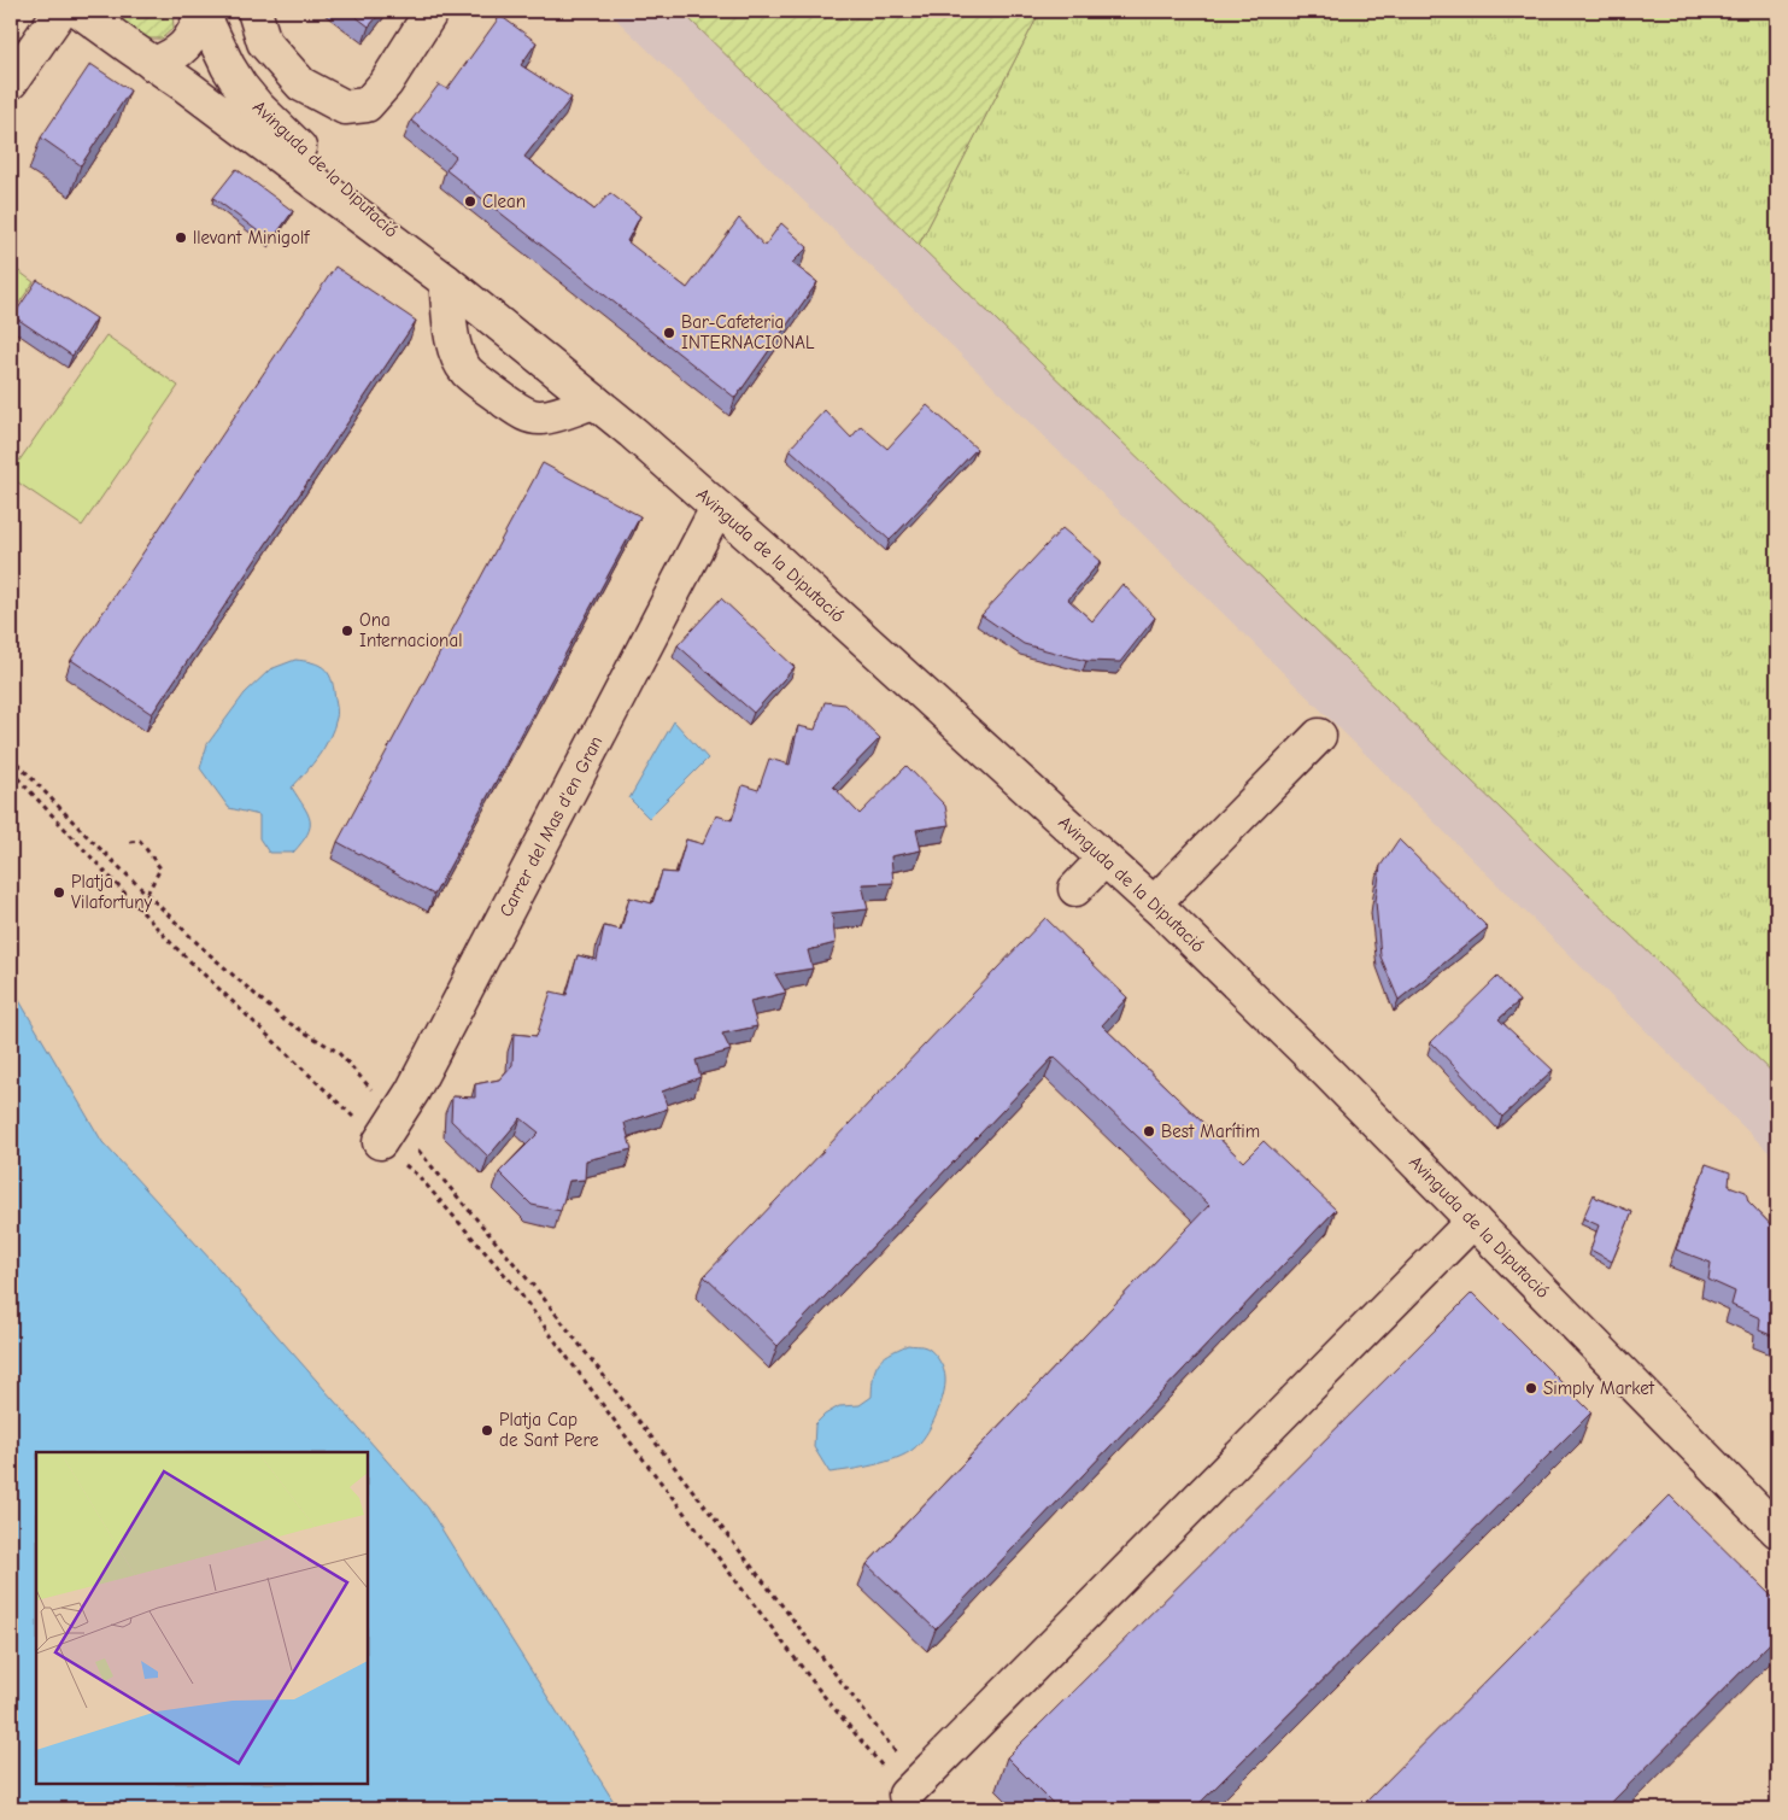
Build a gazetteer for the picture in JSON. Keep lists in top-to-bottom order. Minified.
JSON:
{"streets":{"street":["Avinguda de la Diputació","Carrer del Mas d'en Gran"]},"crossings":[["Avinguda de la Diputació","Carrer del Mas d'en Gran"]],"places":["Clean","llevant Minigolf","Bar-Cafeteria INTERNACIONAL","Ona Internacional","Platja Vilafortuny","Best Marítim","Simply Market","Platja Cap de Sant Pere"]}
